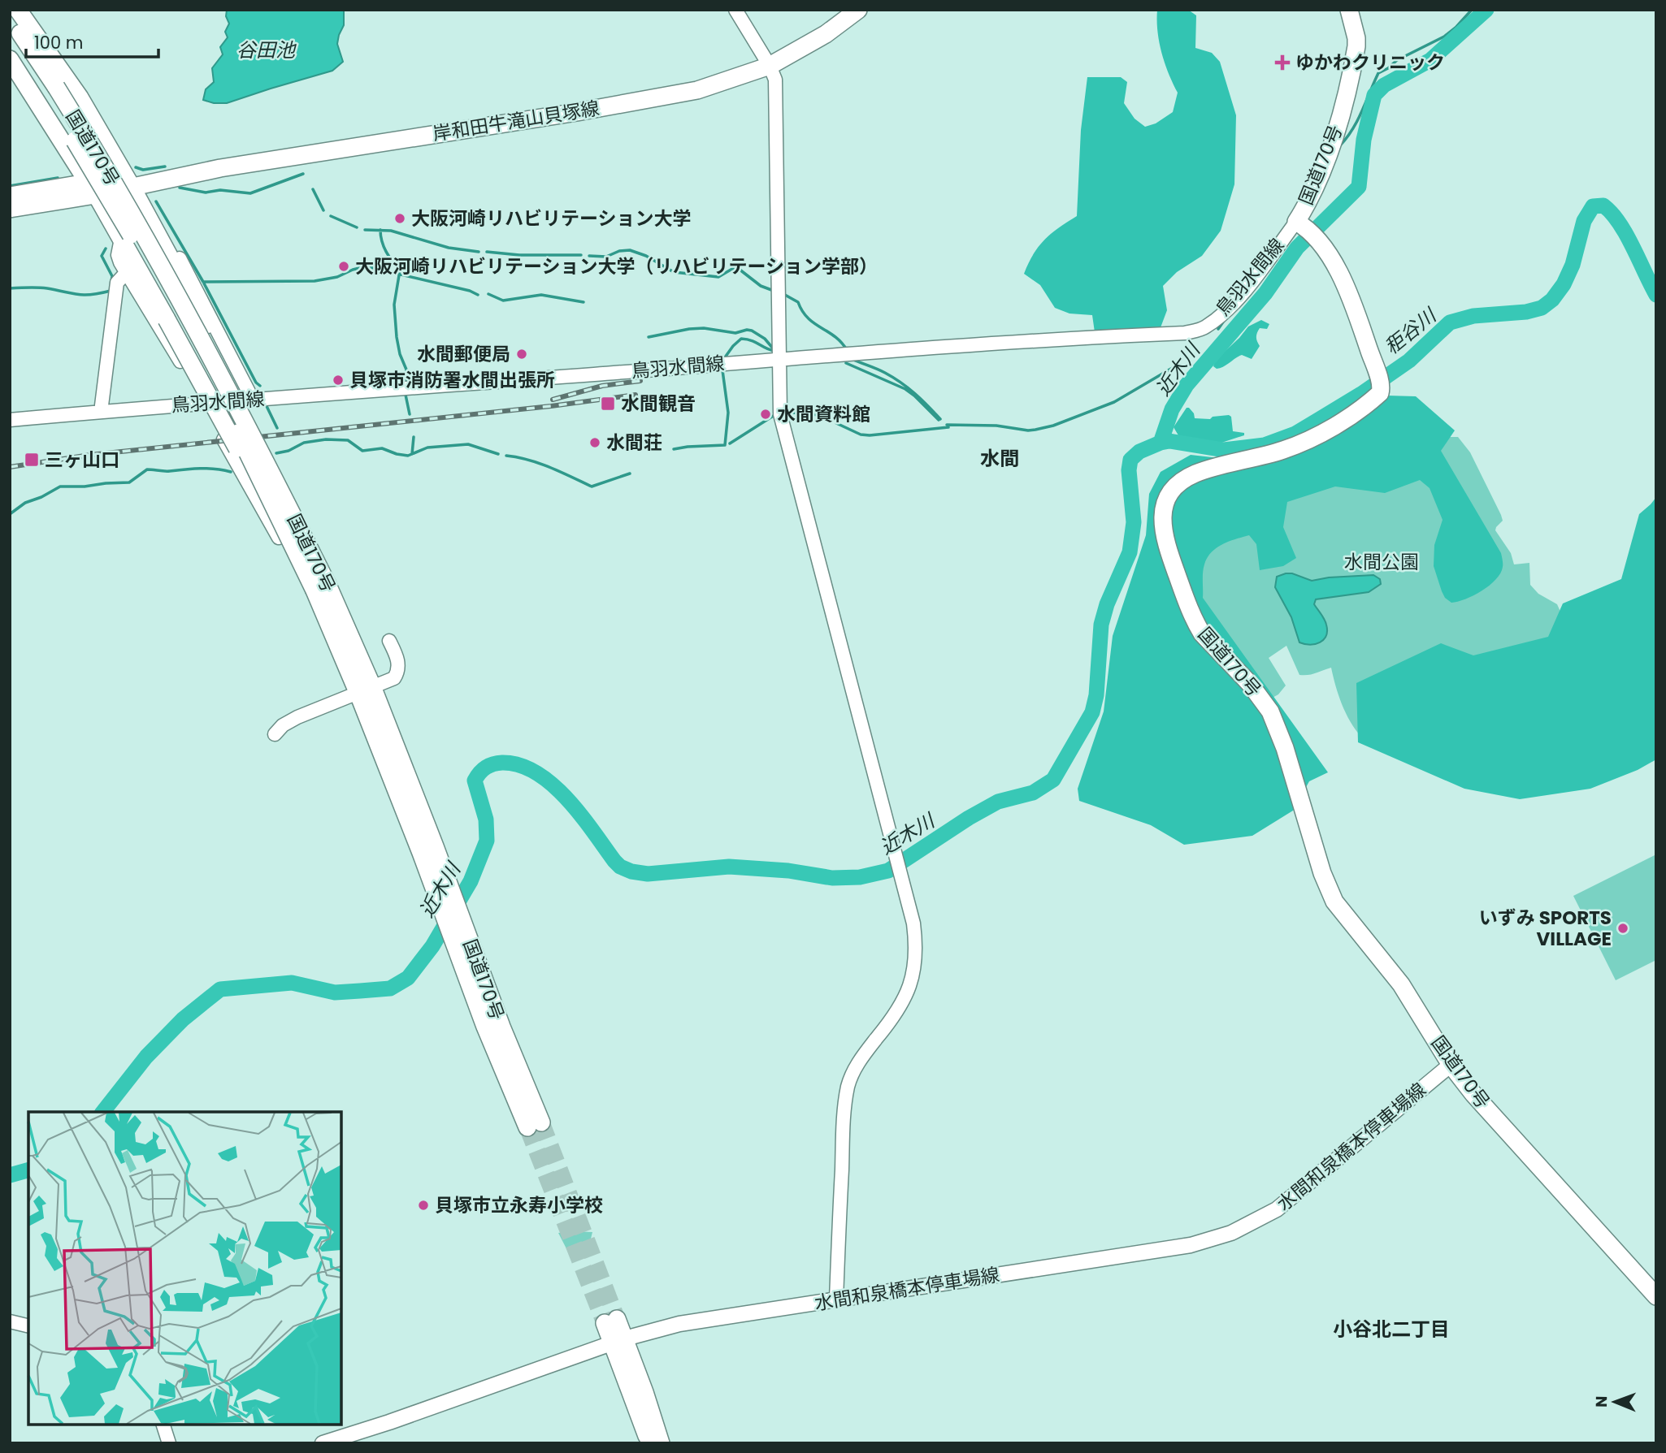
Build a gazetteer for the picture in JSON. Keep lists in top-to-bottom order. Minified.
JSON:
{"streets":{"main road":["岸和田牛滝山貝塚線","国道170号","水間和泉橋本停車場線"],"street":["鳥羽水間線"]},"crossings":[["国道170号","鳥羽水間線"],["国道170号","水間和泉橋本停車場線"]],"districts":["水間","小谷北二丁目"],"water":["谷田池","秬谷川","近木川"],"parks":["水間公園"],"places":{"health":["ゆかわクリニック"],"other":["大阪河崎リハビリテーション大学","大阪河崎リハビリテーション大学（リハビリテーション学部）","水間郵便局","貝塚市消防署水間出張所","水間資料館","水間荘","いずみ SPORTS VILLAGE","貝塚市立永寿小学校"],"transit":["水間観音","三ヶ山口"]},"scale_bar":"100 m","north":"left"}
